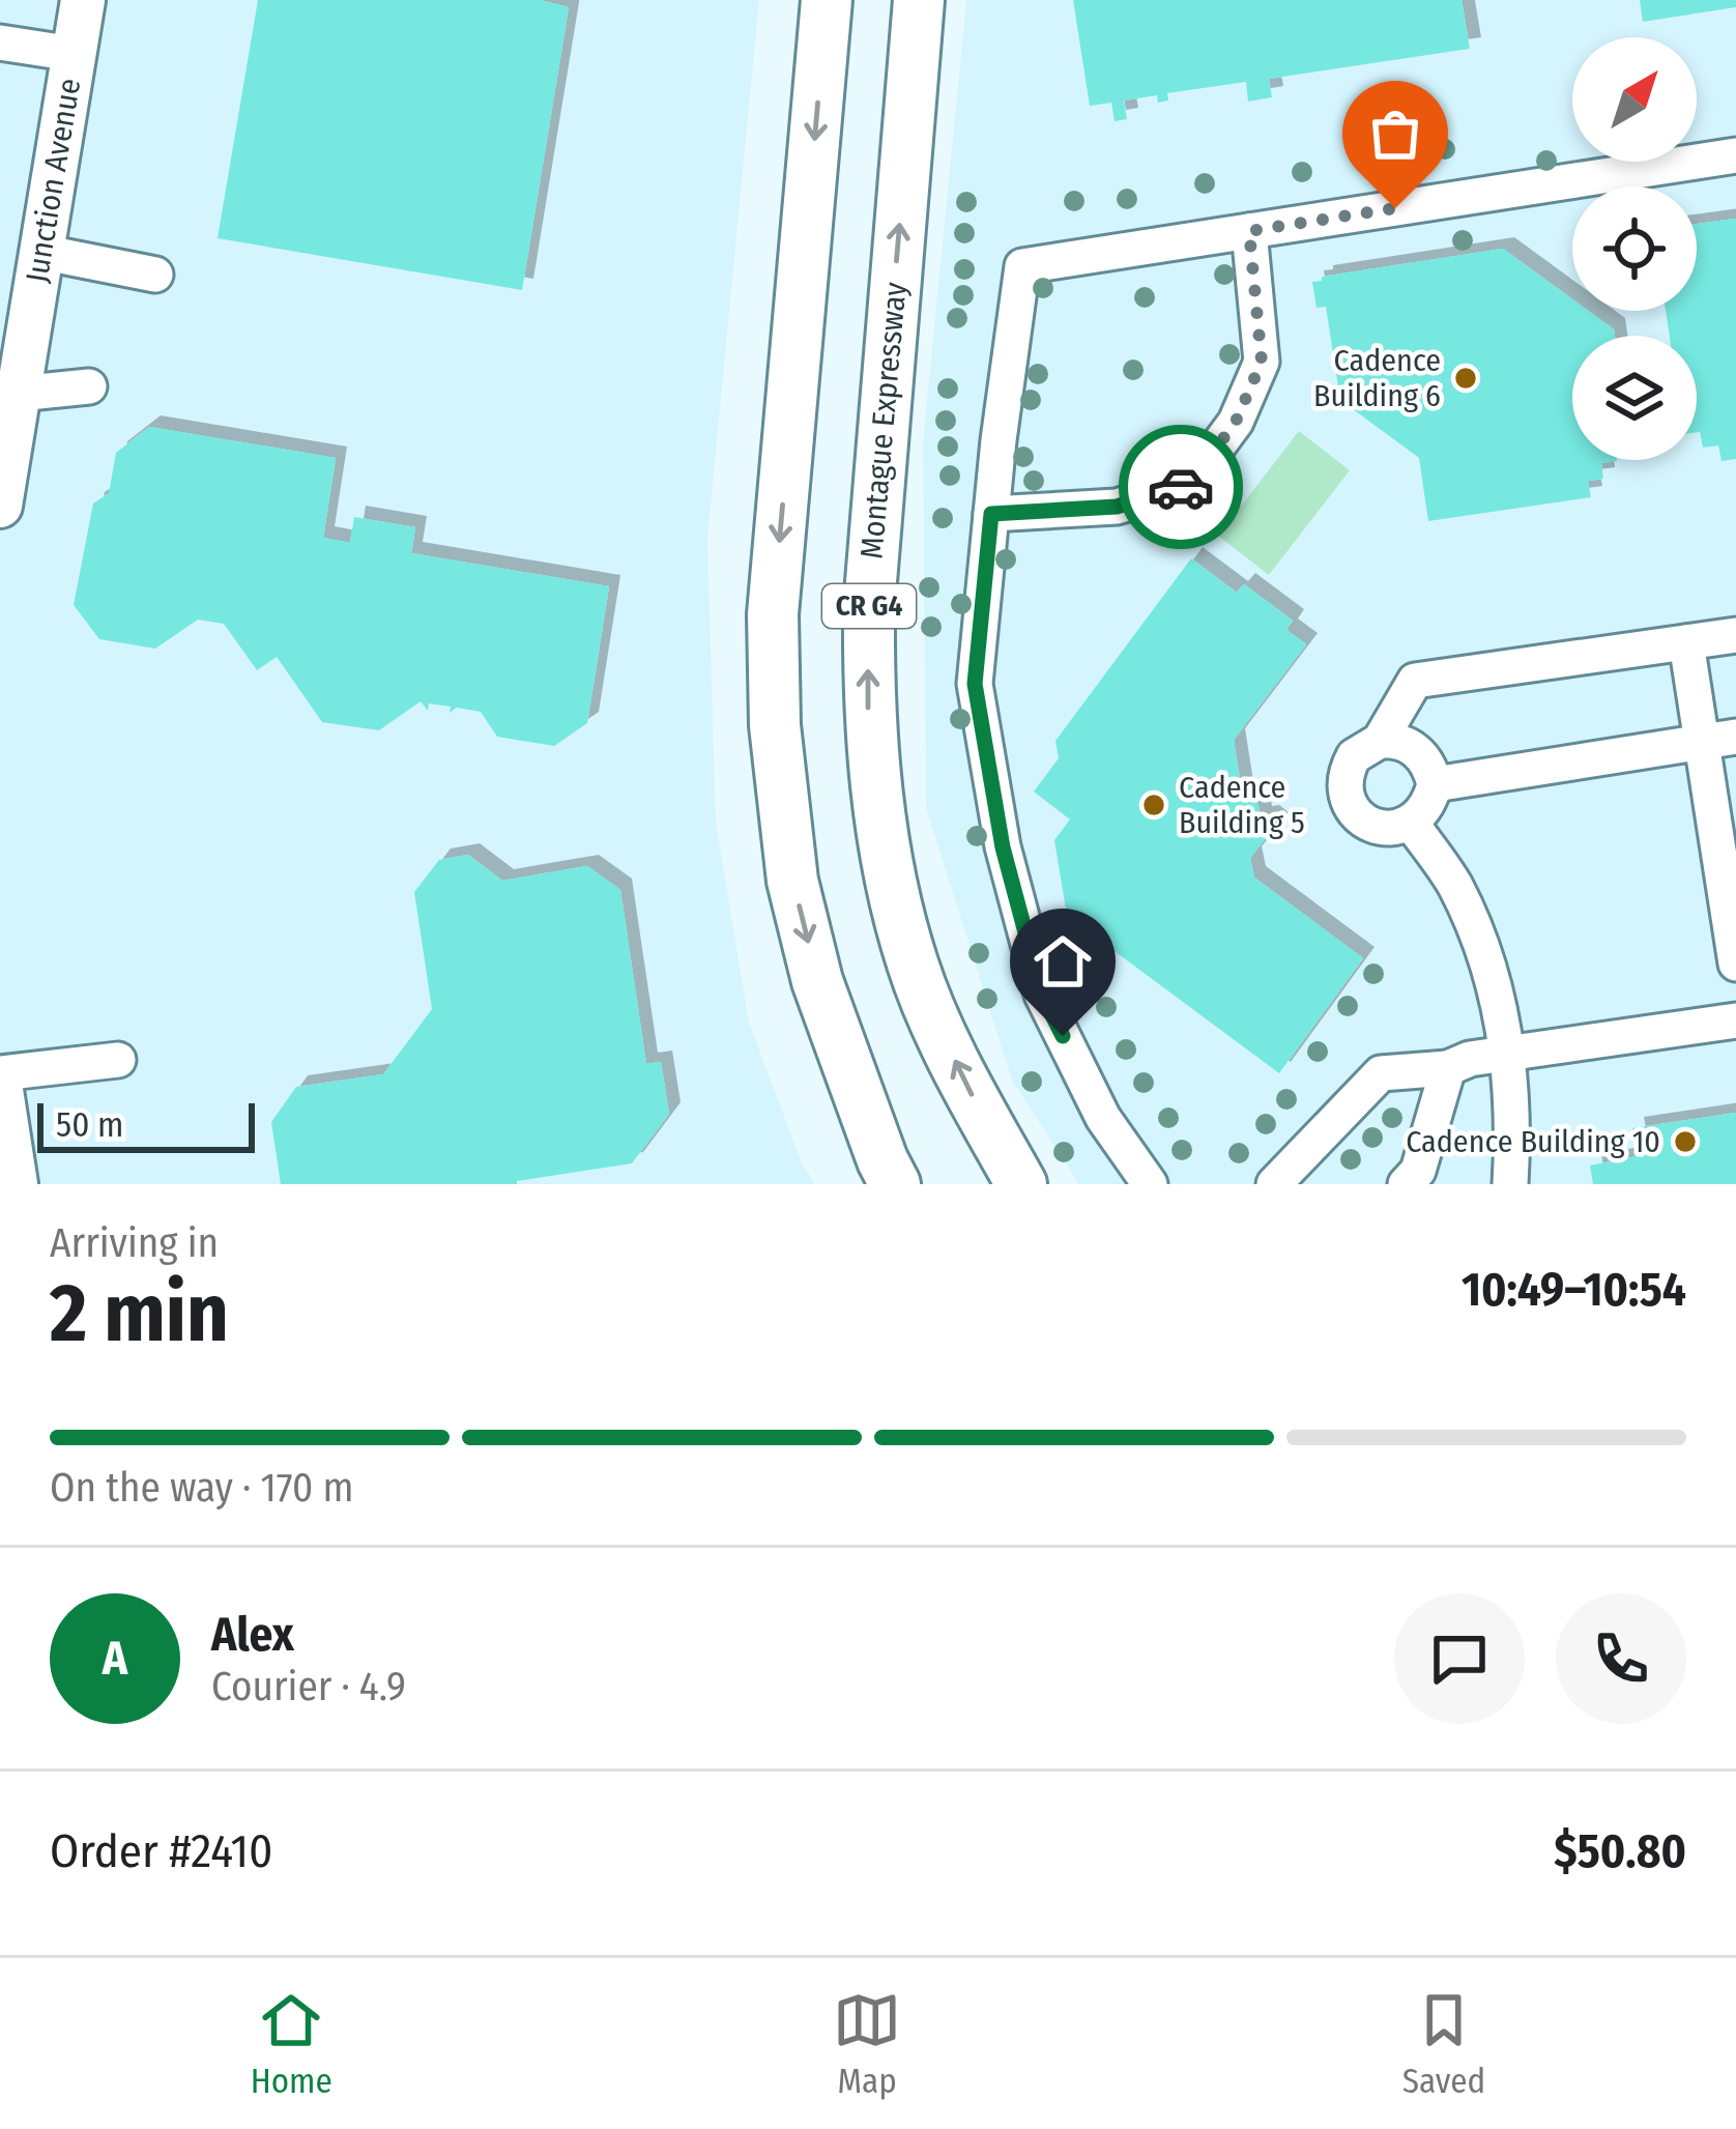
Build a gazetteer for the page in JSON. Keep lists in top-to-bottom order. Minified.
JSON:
{"streets":{"highway":["Montague Expressway","CR G4"],"main road":["Junction Avenue"]},"places":["Cadence Building 6","Cadence Building 5","Cadence Building 10"],"scale_bar":"50 m","north":"top right","page":{"scale":"50 m","heading":["2 min","Arriving in","10:49–10:54"],"panel":["Alex","Courier · 4.9","Order #2410","$50.80"],"bar":"On the way · 170 m","round":"A","tabs":["Home","Map","Saved"]}}
